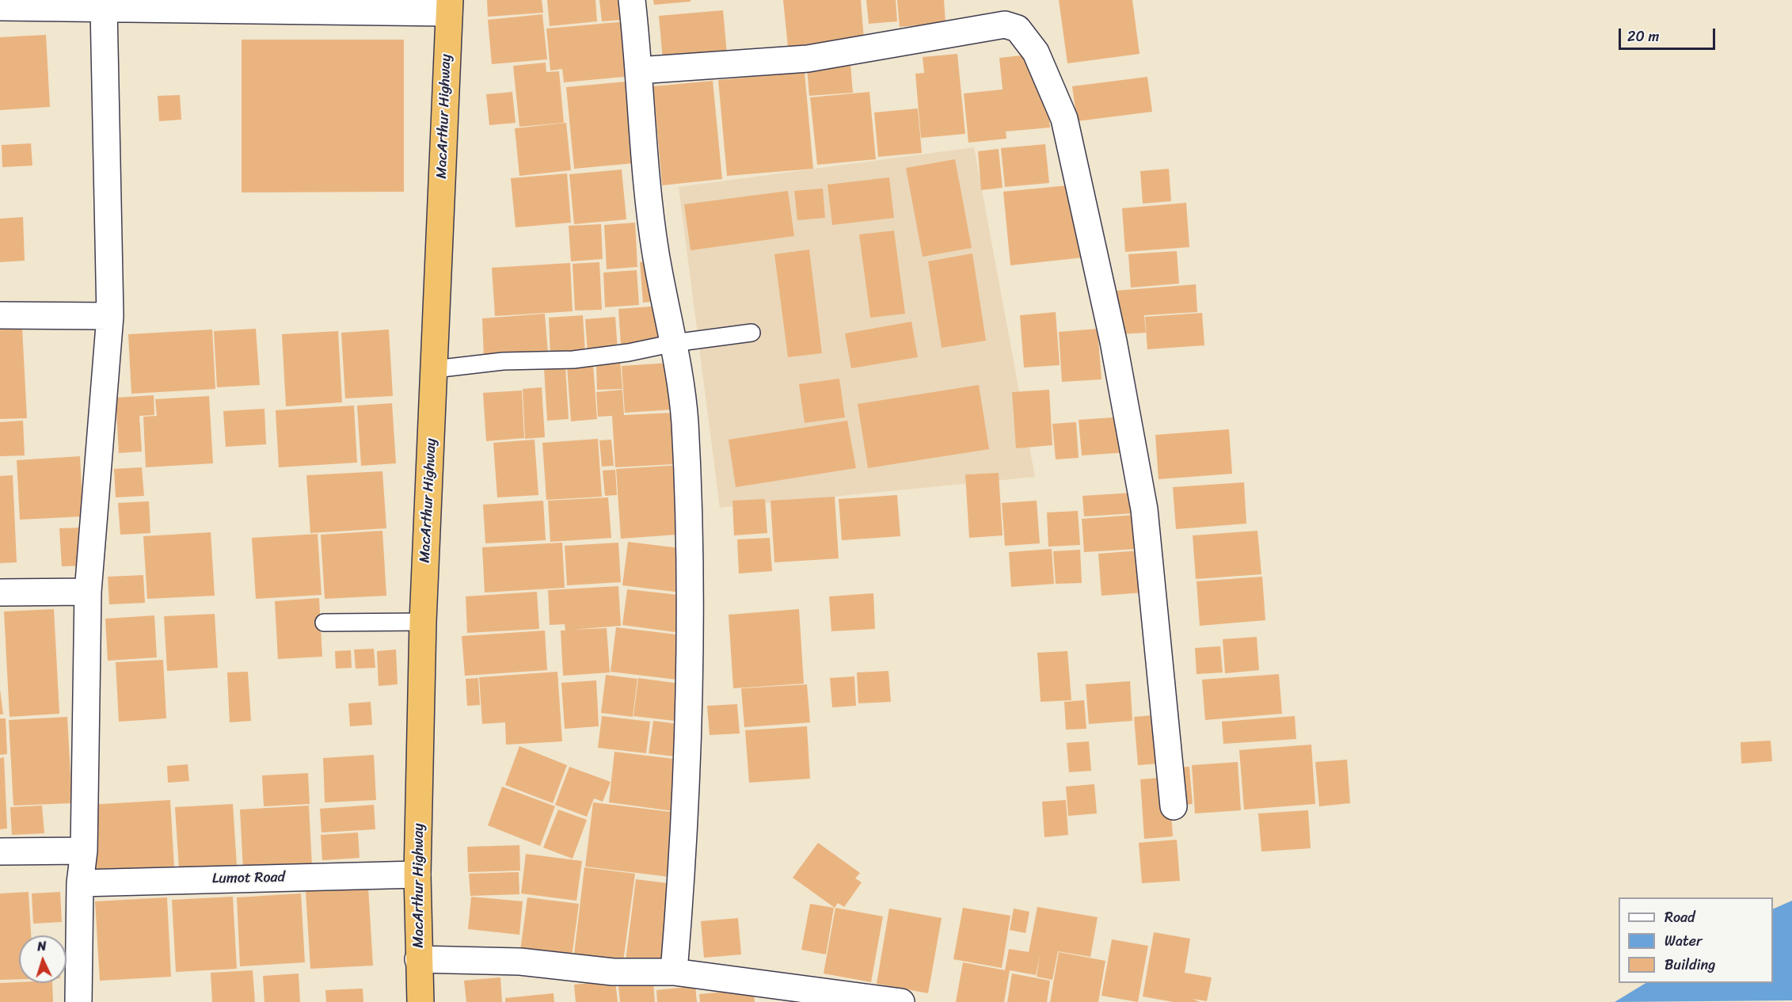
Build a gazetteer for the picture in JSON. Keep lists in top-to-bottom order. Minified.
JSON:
{"streets":{"highway":["MacArthur Highway"],"street":["Lumot Road"]},"crossings":[["MacArthur Highway","Lumot Road"]],"legend":["Road","Water","Building"],"scale_bar":"20 m","north":"top"}
